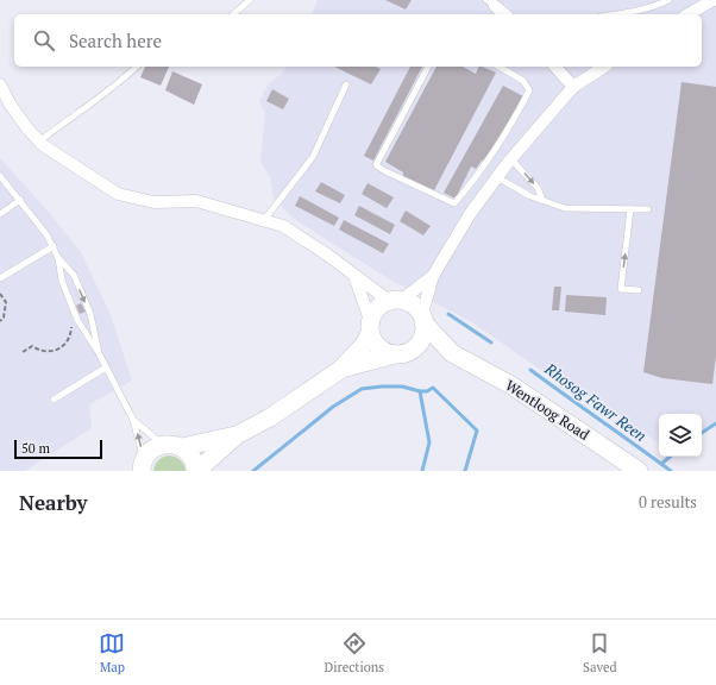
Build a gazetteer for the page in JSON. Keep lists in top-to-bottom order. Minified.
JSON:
{"streets":{"main road":["Wentloog Road"]},"water":["Rhosog Fawr Reen"],"scale_bar":"50 m","page":{"search":"Search here","scale":"50 m","heading":["Nearby","0 results"],"nav":["Map","Directions","Saved"]}}
